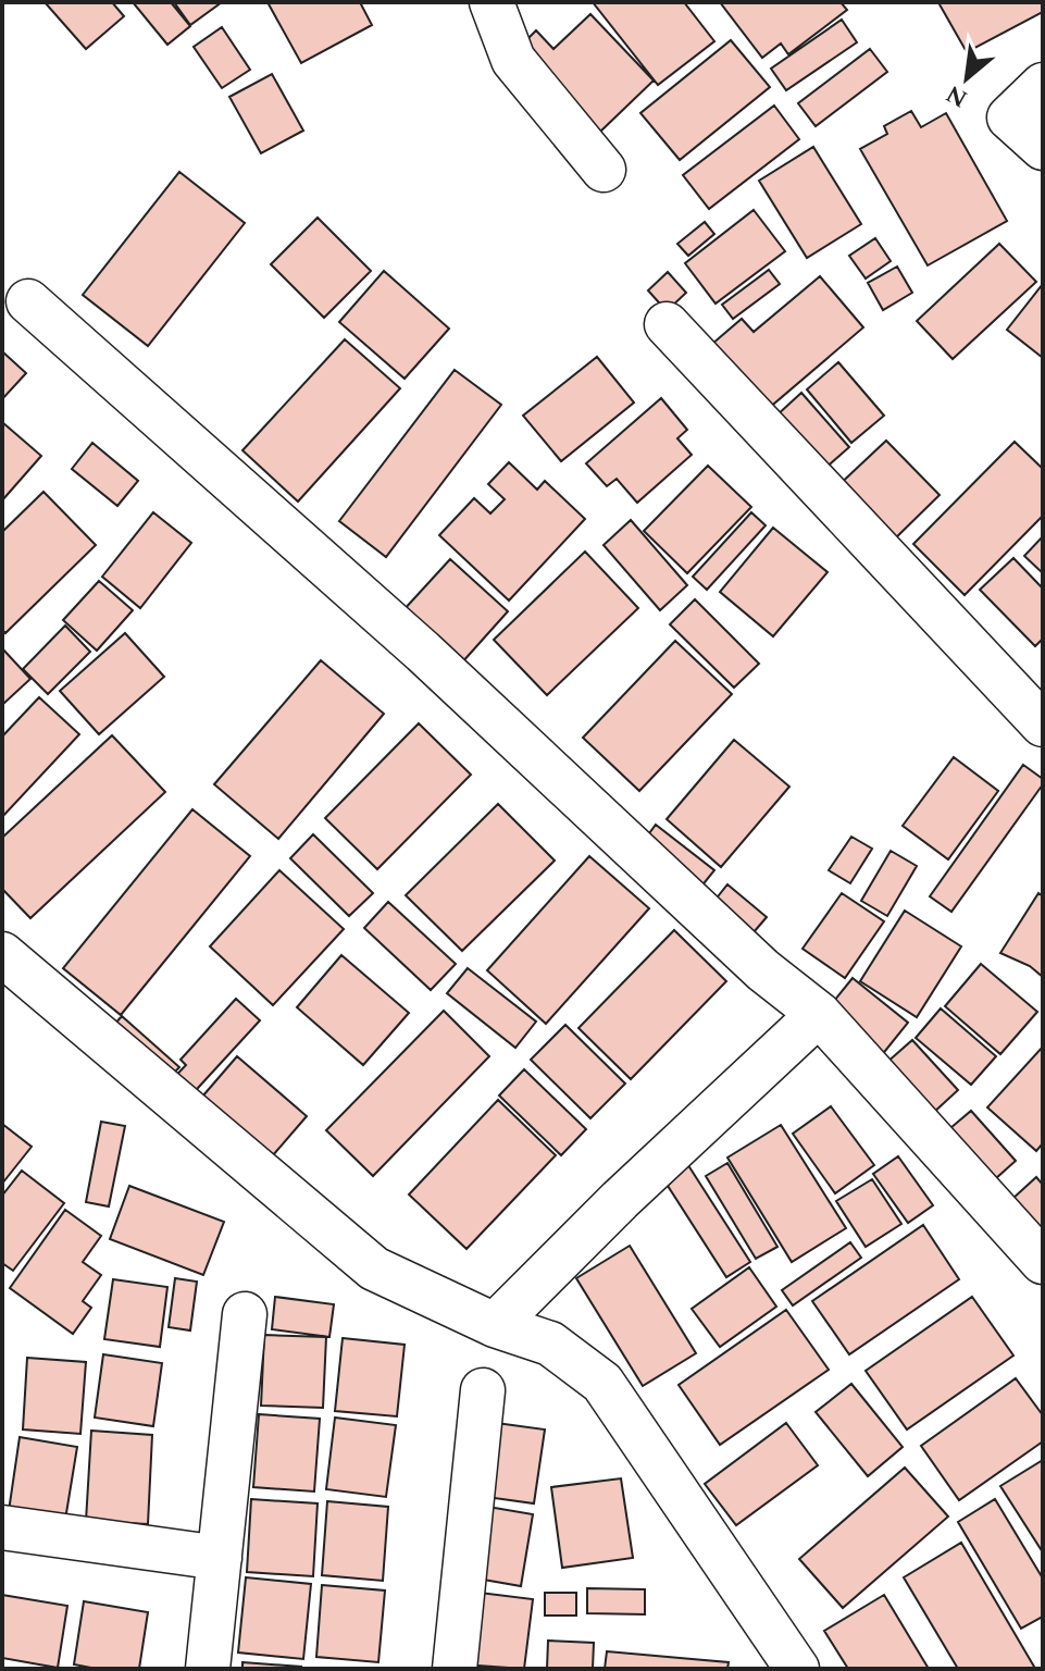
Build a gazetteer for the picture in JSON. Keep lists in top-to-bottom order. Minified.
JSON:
{"north":"bottom left"}
